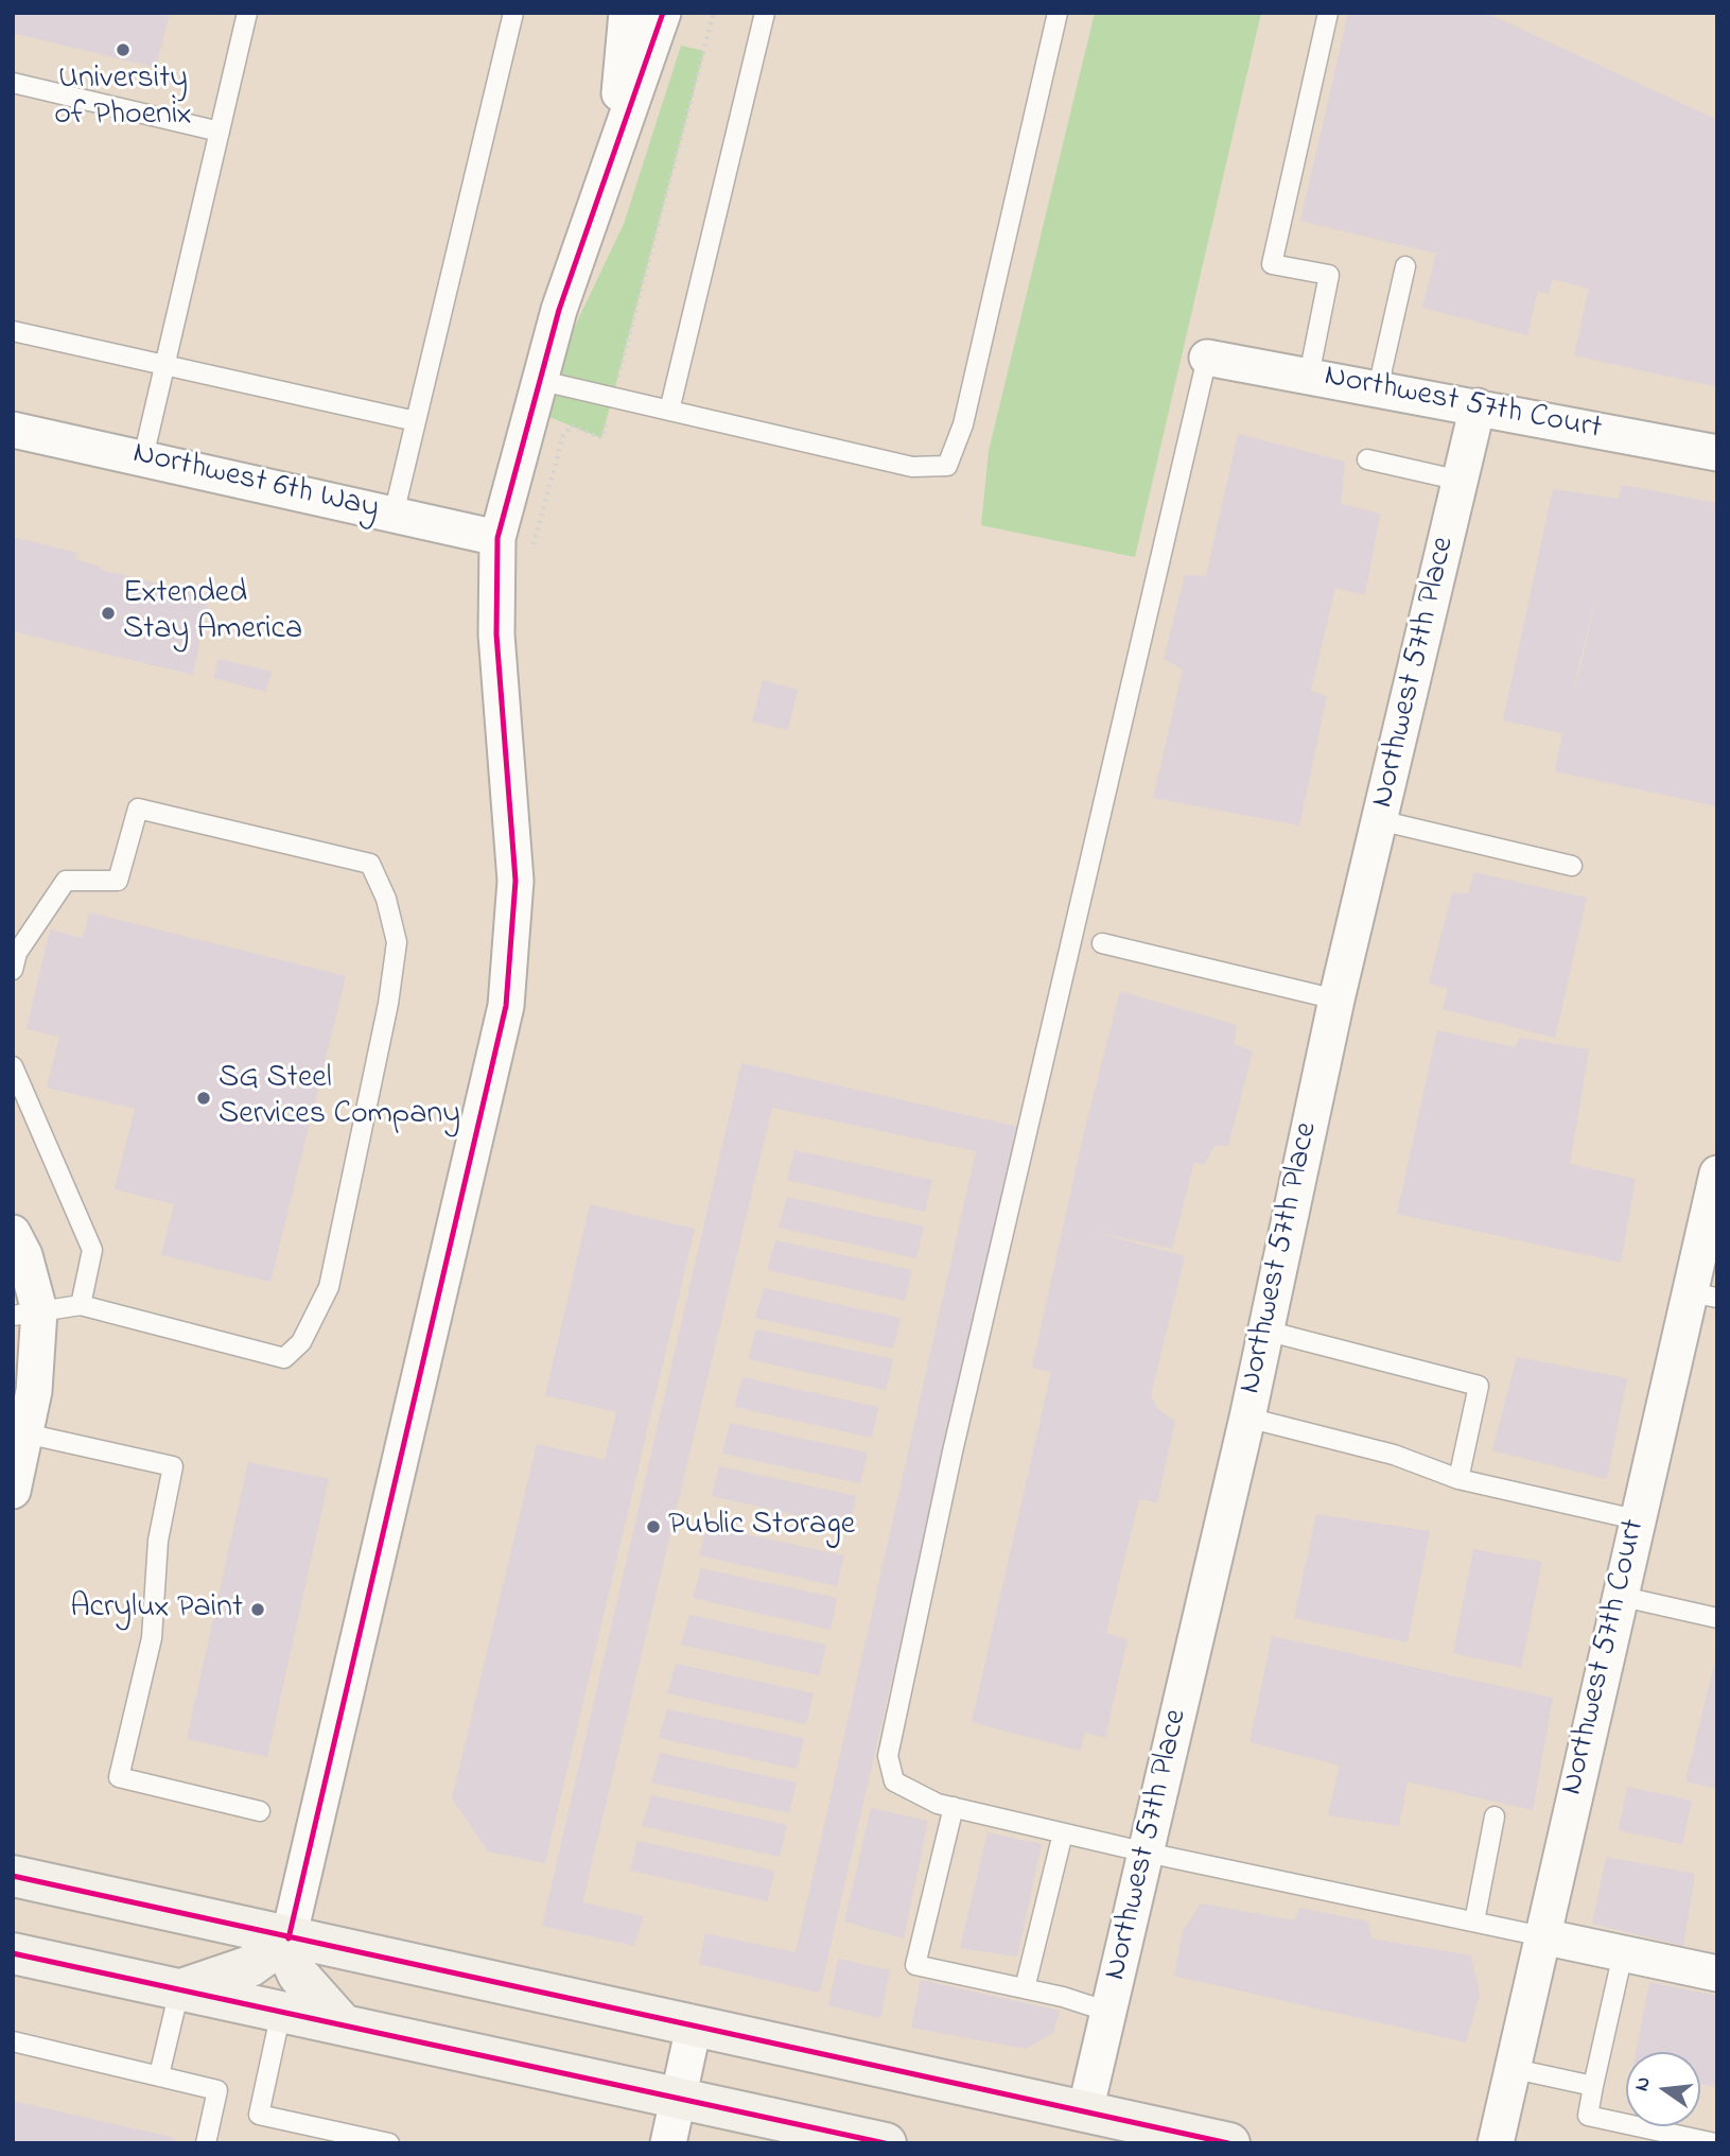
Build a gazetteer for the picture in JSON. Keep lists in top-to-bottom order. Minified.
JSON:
{"streets":{"street":["Northwest 57th Court","Northwest 6th Way","Northwest 57th Place"]},"crossings":[["Northwest 57th Court","Northwest 57th Place"]],"places":["University of Phoenix","Extended Stay America","SG Steel Services Company","Public Storage","Acrylux Paint"],"north":"left"}
